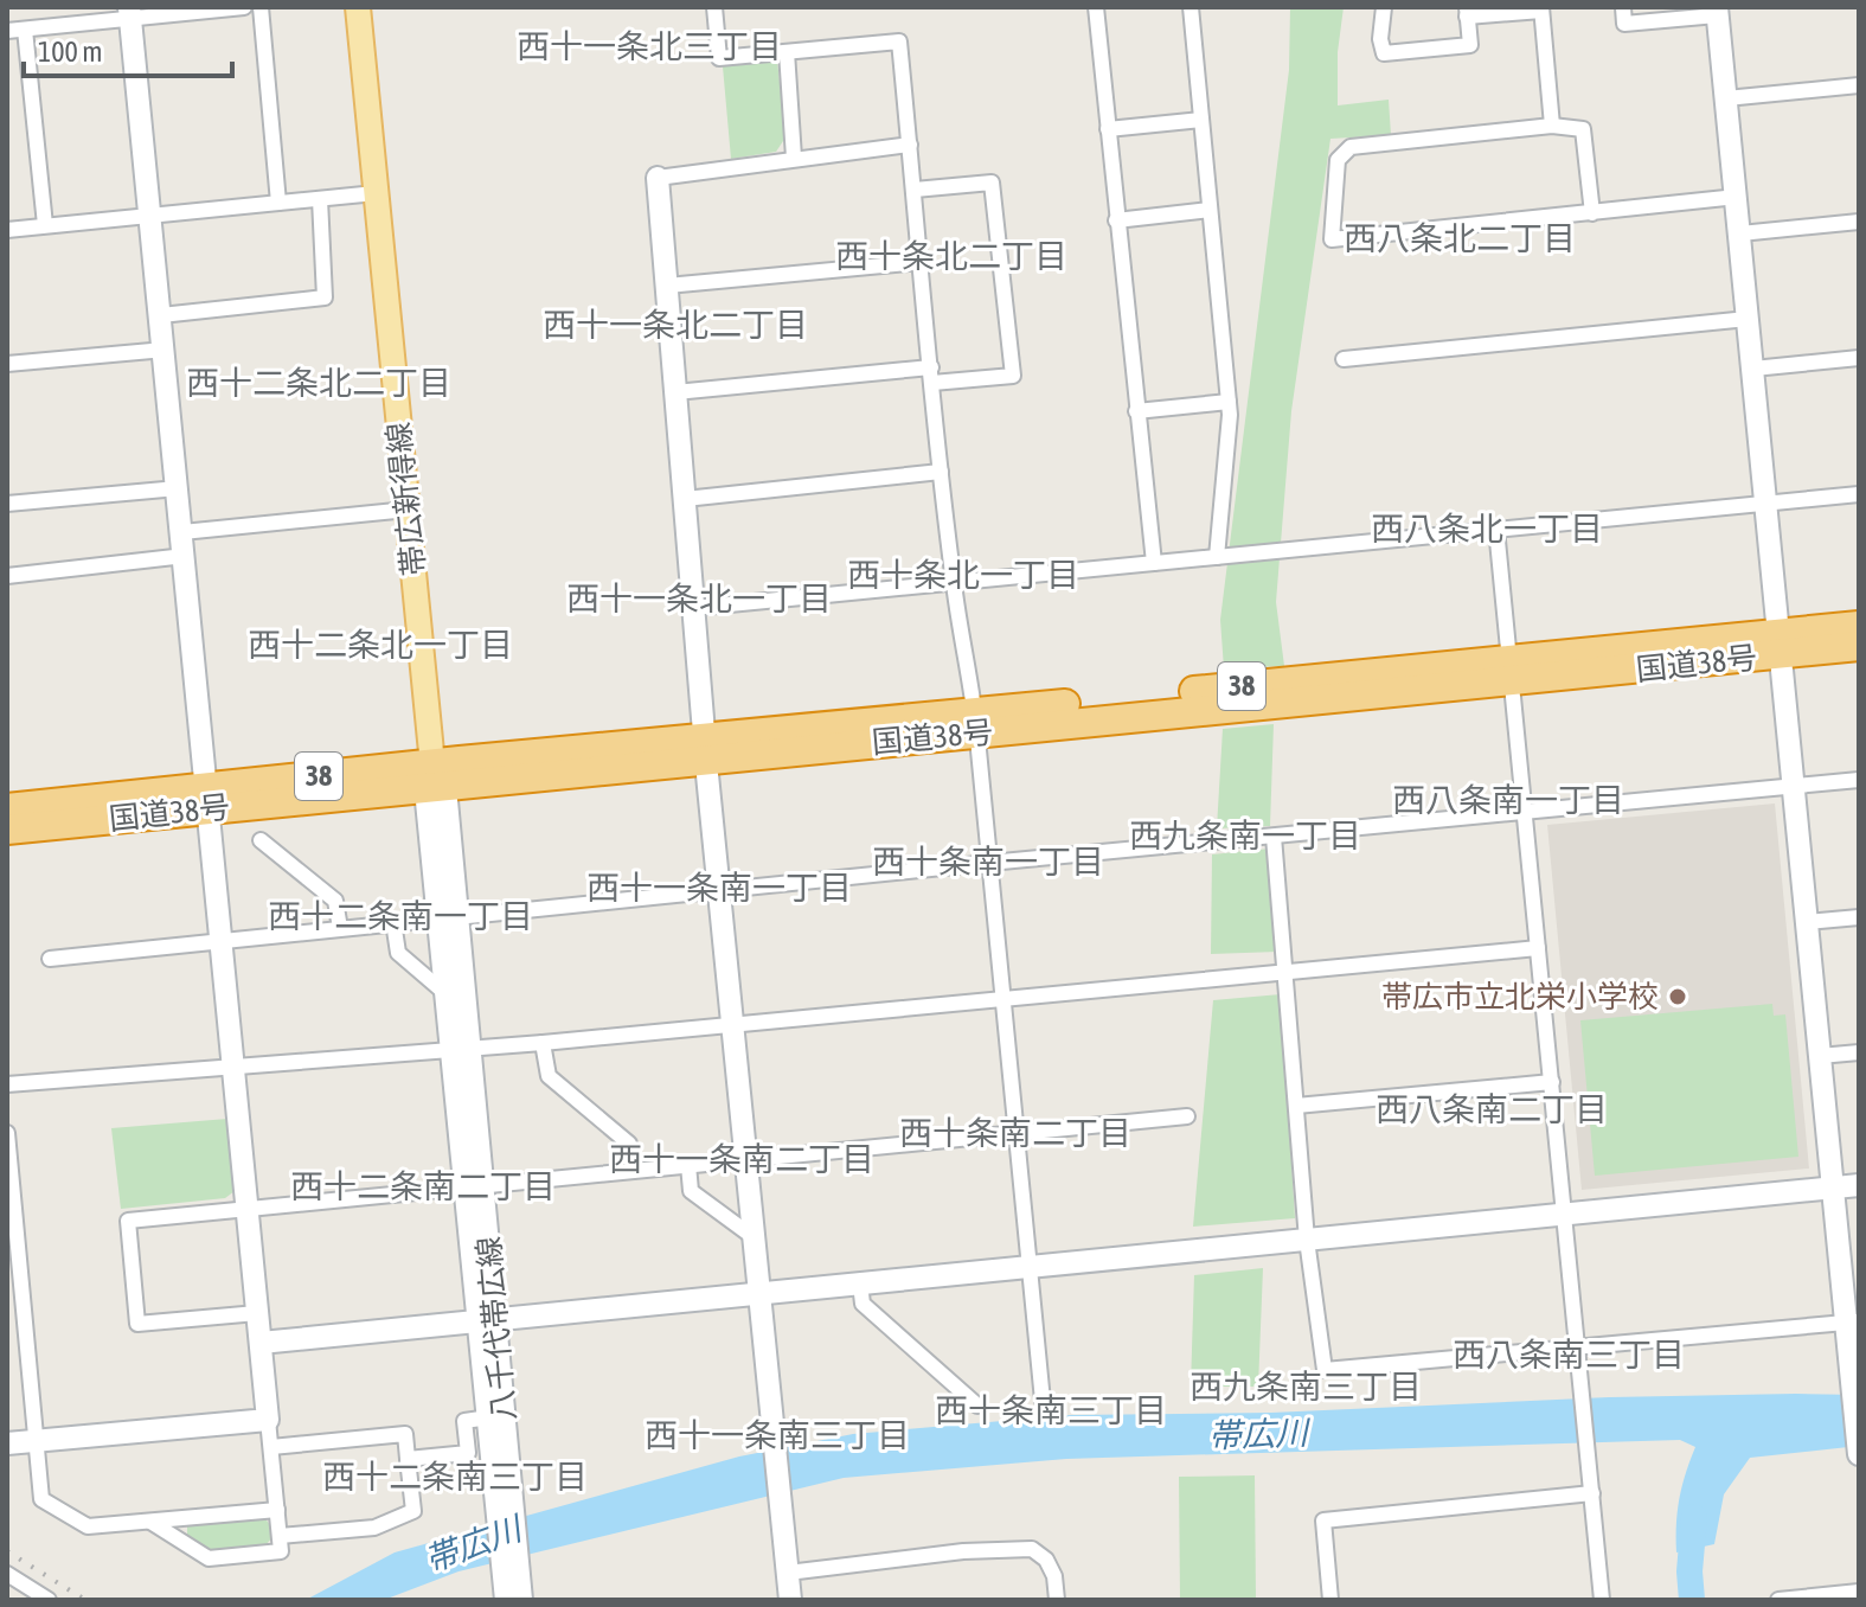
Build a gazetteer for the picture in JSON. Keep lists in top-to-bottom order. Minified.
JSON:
{"streets":{"highway":["国道38号","38"],"main road":["帯広新得線"],"street":["八千代帯広線"]},"crossings":[["帯広新得線","国道38号"],["帯広新得線","八千代帯広線"],["国道38号","八千代帯広線"]],"districts":["西十一条北三丁目","西八条北二丁目","西十条北二丁目","西十一条北二丁目","西十二条北二丁目","西八条北一丁目","西十条北一丁目","西十一条北一丁目","西十二条北一丁目","西八条南一丁目","西九条南一丁目","西十条南一丁目","西十一条南一丁目","西十二条南一丁目","西八条南二丁目","西十条南二丁目","西十一条南二丁目","西十二条南二丁目","西八条南三丁目","西九条南三丁目","西十条南三丁目","西十一条南三丁目","西十二条南三丁目"],"water":["帯広川"],"places":["帯広市立北栄小学校"],"scale_bar":"100 m"}
